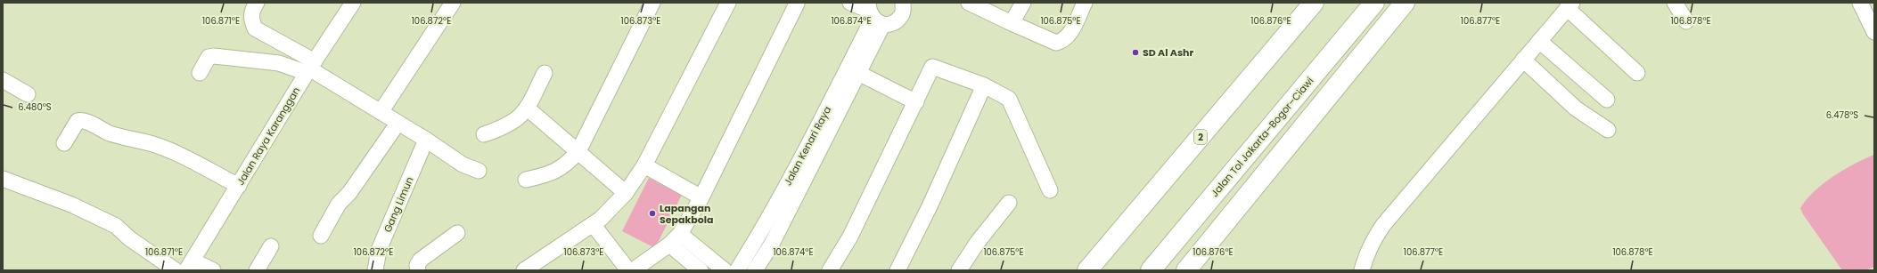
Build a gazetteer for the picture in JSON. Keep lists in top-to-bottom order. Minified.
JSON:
{"streets":{"highway":["2","Jalan Tol Jakarta–Bogor–Ciawi"],"street":["Jalan Raya Karanggan","Jalan Kenari Raya","Gang Limun"]},"places":["SD Al Ashr","Lapangan Sepakbola"],"coordinates":["106.872°E","106.873°E","106.876°E","106.877°E","106.871°E","106.874°E","106.875°E","106.878°E","6.480°S","6.478°S"]}
